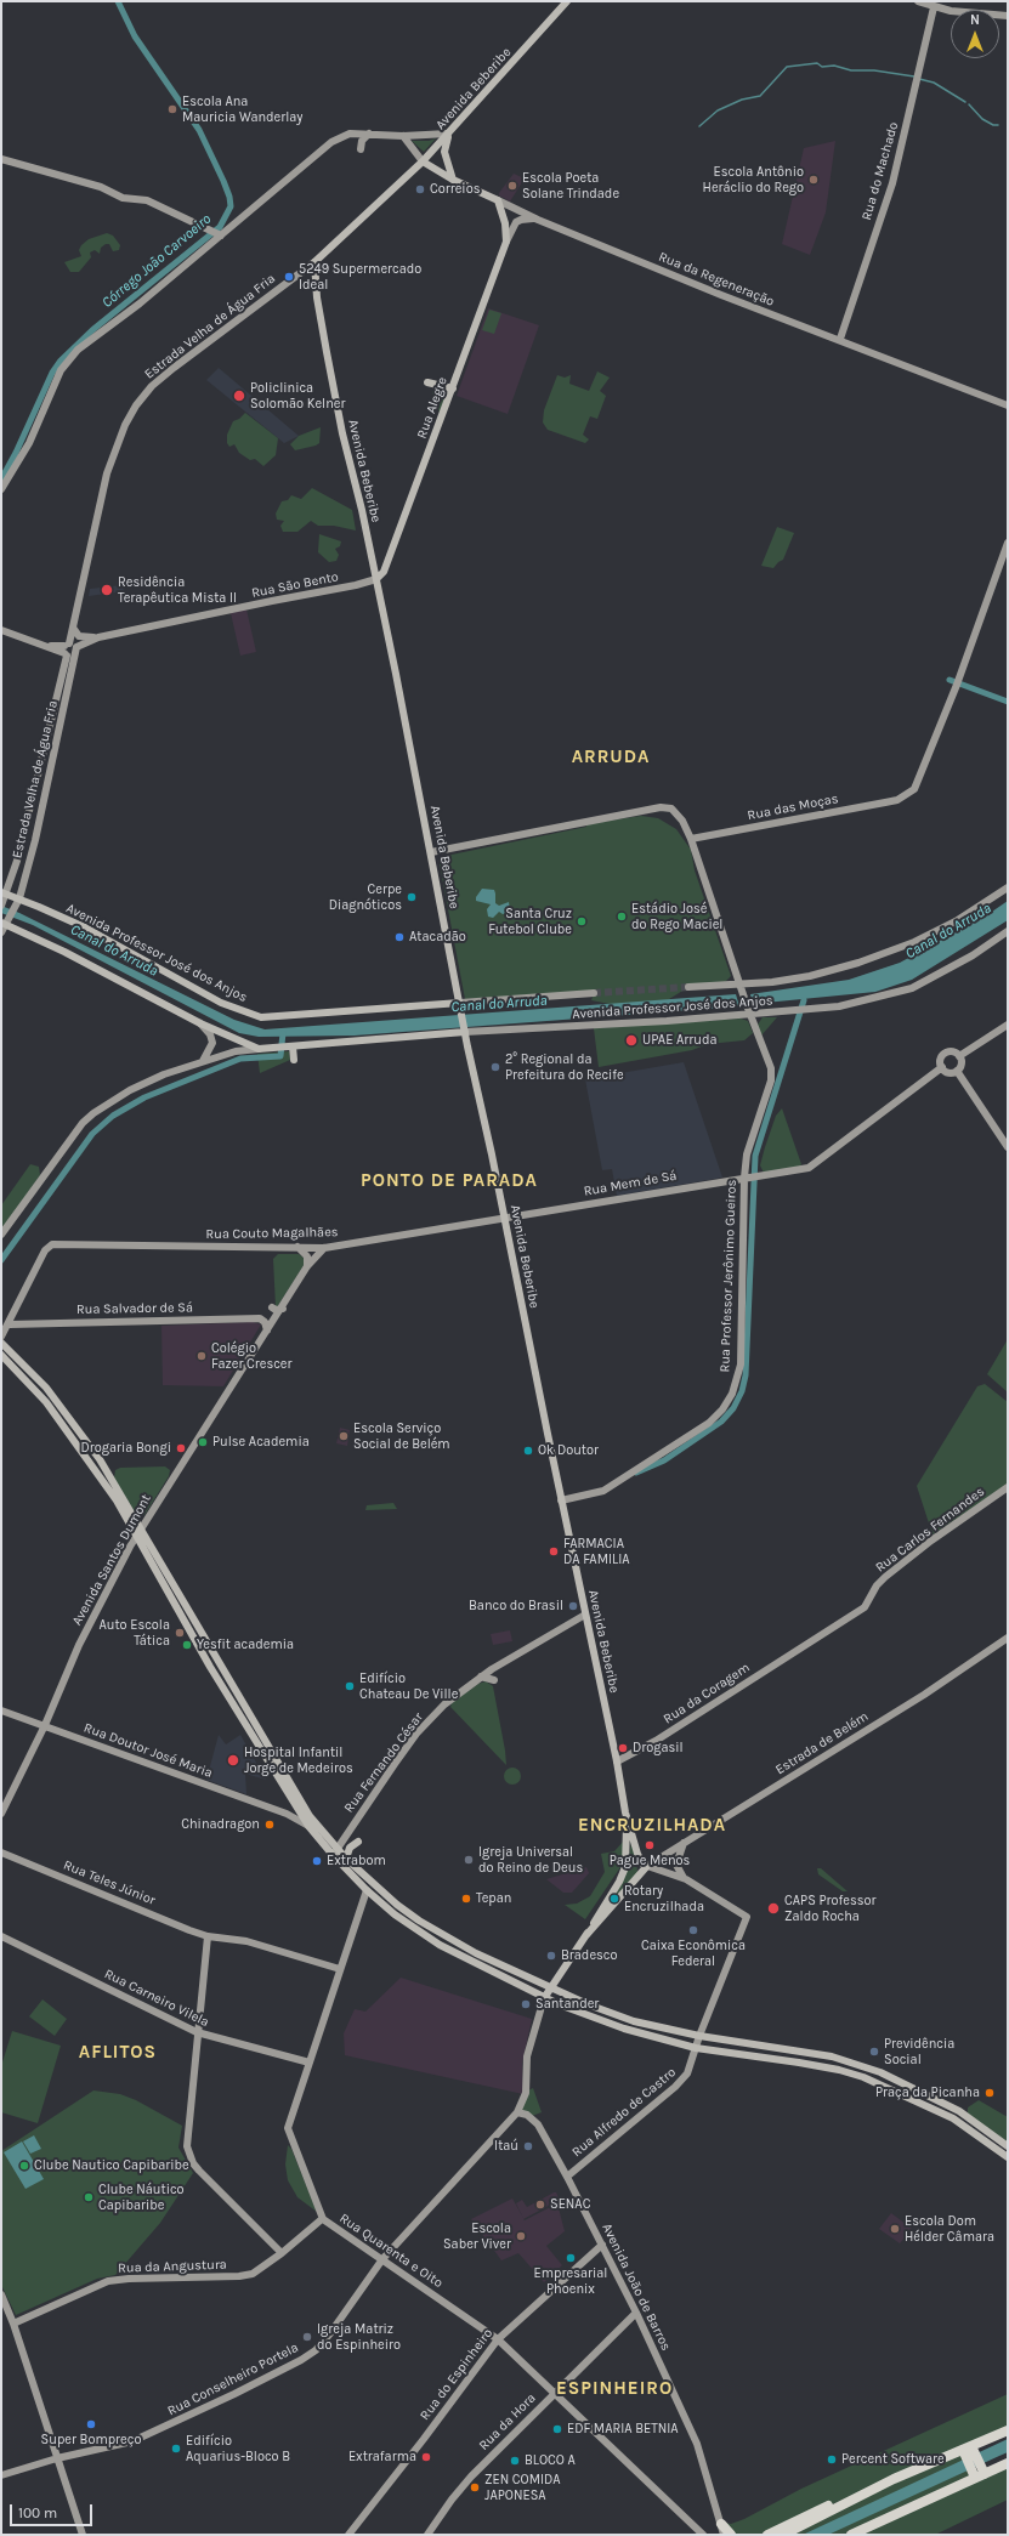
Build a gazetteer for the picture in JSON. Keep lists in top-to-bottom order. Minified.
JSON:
{"streets":{"main road":["Avenida Beberibe","Rua da Regeneração","Rua Alegre","Avenida Professor José dos Anjos"],"street":["Rua do Machado","Estrada Velha de Água Fria","Rua São Bento","Rua das Moças","Rua Mem de Sá","Rua Couto Magalhães","Rua Professor Jerônimo Gueiros","Rua Salvador de Sá","Rua Carlos Fernandes","Avenida Santos Dumont","Rua da Coragem","Estrada de Belém","Rua Doutor José Maria","Rua Fernando César","Rua Teles Júnior","Rua Carneiro Vilela","Rua Alfredo de Castro","Rua Quarenta e Oito","Rua da Angustura","Avenida João de Barros","Rua do Espinheiro","Rua Conselheiro Portela","Rua da Hora"]},"crossings":[["Avenida Beberibe","Rua da Regeneração"],["Avenida Beberibe","Estrada Velha de Água Fria"],["Avenida Beberibe","Rua Alegre"],["Avenida Beberibe","Rua São Bento"],["Avenida Beberibe","Avenida Professor José dos Anjos"],["Avenida Beberibe","Rua Mem de Sá"],["Avenida Beberibe","Rua Couto Magalhães"],["Avenida Beberibe","Rua Professor Jerônimo Gueiros"],["Avenida Beberibe","Rua da Coragem"],["Avenida Beberibe","Estrada de Belém"],["Avenida Beberibe","Rua Fernando César"],["Rua do Machado","Rua da Regeneração"],["Rua da Regeneração","Rua Alegre"],["Estrada Velha de Água Fria","Rua São Bento"],["Estrada Velha de Água Fria","Avenida Professor José dos Anjos"],["Rua Alegre","Rua São Bento"],["Avenida Professor José dos Anjos","Rua Professor Jerônimo Gueiros"],["Rua Mem de Sá","Rua Couto Magalhães"],["Rua Mem de Sá","Rua Professor Jerônimo Gueiros"],["Rua Couto Magalhães","Rua Salvador de Sá"],["Rua Couto Magalhães","Avenida Santos Dumont"],["Rua Salvador de Sá","Avenida Santos Dumont"],["Rua Carlos Fernandes","Rua da Coragem"],["Avenida Santos Dumont","Rua Doutor José Maria"],["Rua Teles Júnior","Rua Quarenta e Oito"],["Rua Carneiro Vilela","Rua Quarenta e Oito"],["Rua Alfredo de Castro","Avenida João de Barros"],["Rua Quarenta e Oito","Rua do Espinheiro"],["Rua Quarenta e Oito","Rua Conselheiro Portela"],["Rua Quarenta e Oito","Rua da Hora"],["Avenida João de Barros","Rua do Espinheiro"],["Avenida João de Barros","Rua Conselheiro Portela"],["Avenida João de Barros","Rua da Hora"]],"districts":["ARRUDA","PONTO DE PARADA","ENCRUZILHADA","AFLITOS","ESPINHEIRO"],"water":["Córrego João Carvoeiro","Canal do Arruda"],"places":["Escola Ana Mauricia Wanderlay","Escola Antônio Heráclio do Rego","Escola Poeta Solane Trindade","Correios","5249 Supermercado Ideal","Policlinica Solomão Kelner","Residência Terapêutica Mista II","Cerpe Diagnóticos","Estádio José do Rego Maciel","Santa Cruz Futebol Clube","Atacadão","UPAE Arruda","2° Regional da Prefeitura do Recife","Colégio Fazer Crescer","Escola Serviço Social de Belém","Pulse Academia","Drogaria Bongi","Ok Doutor","FARMACIA DA FAMILIA","Banco do Brasil","Auto Escola Tática","Yesfit academia","Edifício Chateau De Ville","Drogasil","Hospital Infantil Jorge de Medeiros","Chinadragon","Pague Menos","Igreja Universal do Reino de Deus","Extrabom","Tepan","Rotary Encruzilhada","CAPS Professor Zaldo Rocha","Caixa Econômica Federal","Bradesco","Santander","Previdência Social","Praça da Picanha","Itaú","Clube Nautico Capibaribe","Clube Náutico Capibaribe","SENAC","Escola Dom Hélder Câmara","Escola Saber Viver","Empresarial Phoenix","Igreja Matriz do Espinheiro","Super Bompreço","EDF MARIA BETNIA","Edifício Aquarius-Bloco B","Extrafarma","Percent Software","BLOCO A","ZEN COMIDA JAPONESA"],"scale_bar":"100 m","north":"top"}
